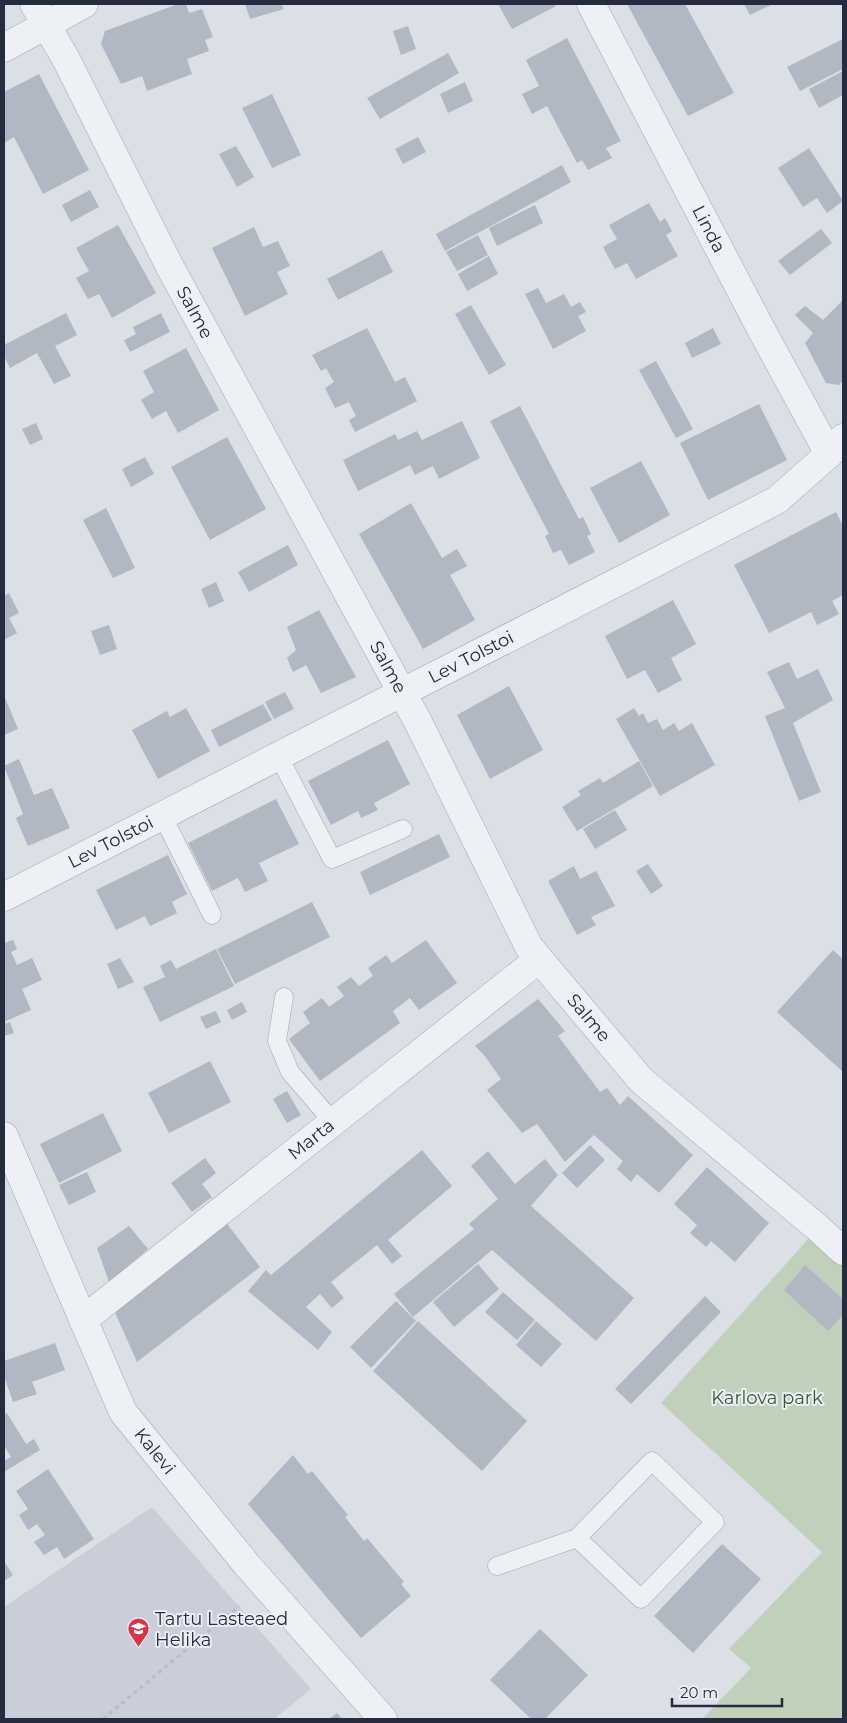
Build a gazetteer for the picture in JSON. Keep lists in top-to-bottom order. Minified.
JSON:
{"streets":{"street":["Linda","Salme","Lev Tolstoi","Marta","Kalevi"]},"crossings":[["Linda","Lev Tolstoi"],["Salme","Lev Tolstoi"],["Salme","Marta"],["Marta","Kalevi"]],"parks":["Karlova park"],"places":{"school or university":["Tartu Lasteaed Helika"]},"scale_bar":"20 m"}
